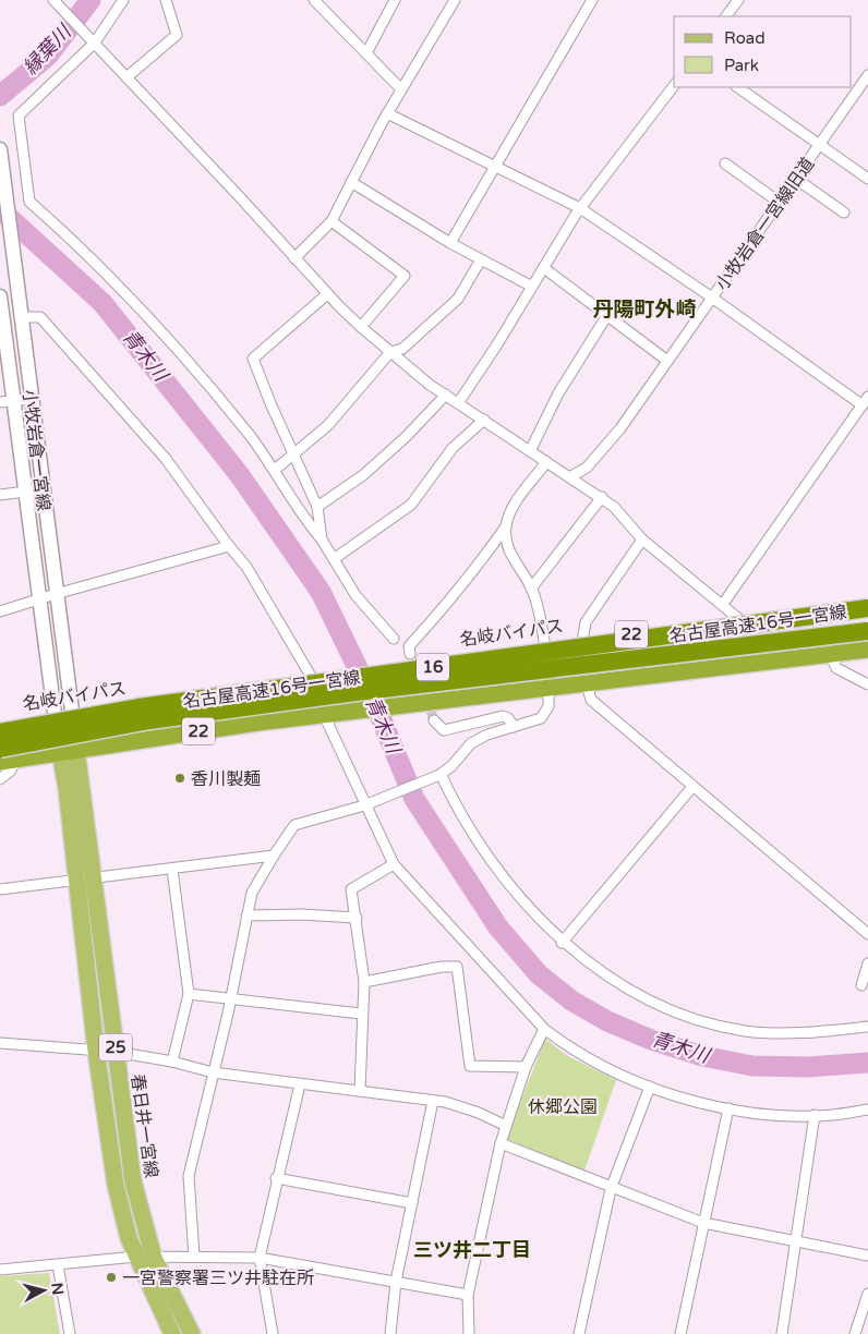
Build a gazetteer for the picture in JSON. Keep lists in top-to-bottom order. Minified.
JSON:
{"streets":{"highway":["名古屋高速16号一宮線","名岐バイパス","22","16"],"main road":["小牧岩倉一宮線","25","春日井一宮線"],"street":["小牧岩倉一宮線旧道"]},"crossings":[["小牧岩倉一宮線","名岐バイパス"],["小牧岩倉一宮線","22"],["小牧岩倉一宮線","25"],["小牧岩倉一宮線","春日井一宮線"],["名古屋高速16号一宮線","名岐バイパス"],["22","25"],["22","春日井一宮線"],["25","春日井一宮線"]],"districts":["丹陽町外崎","三ツ井二丁目"],"water":["縁葉川","青木川"],"parks":["休郷公園"],"places":["香川製麺","一宮警察署三ツ井駐在所"],"legend":["Road","Park"],"north":"right"}
